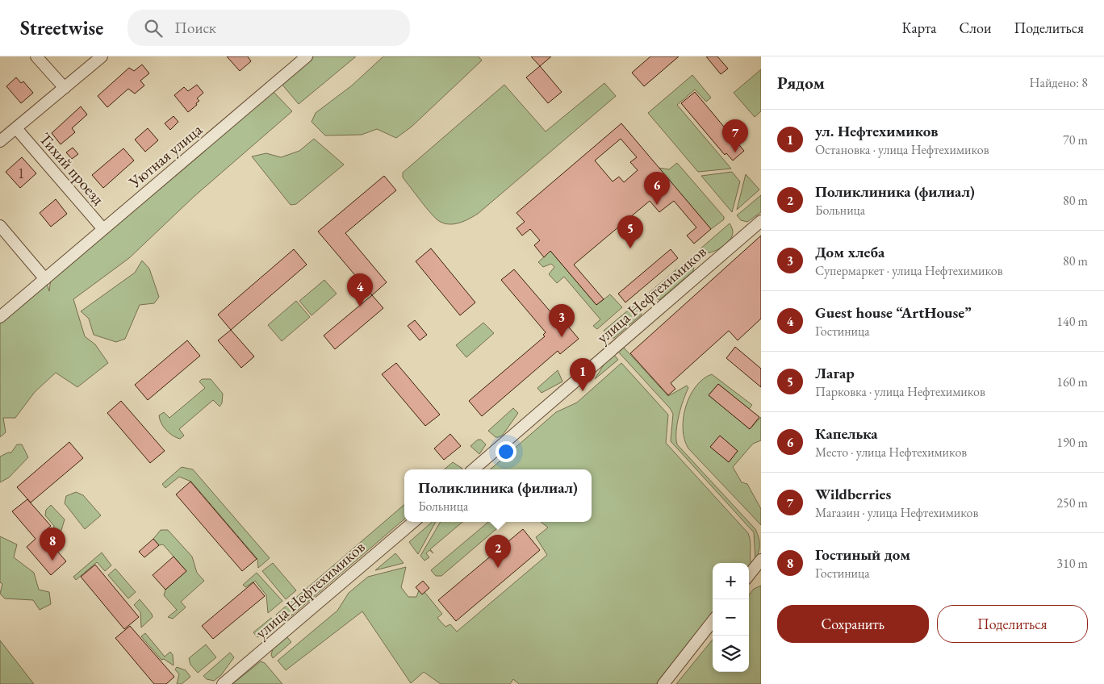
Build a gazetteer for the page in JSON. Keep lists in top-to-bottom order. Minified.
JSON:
{"streets":{"street":["Уютная улица","Тихий проезд","улица Нефтехимиков"]},"crossings":[["Уютная улица","Тихий проезд"]],"house_numbers":["1"],"page":{"header":"Streetwise","search":"Поиск","nav":["Карта","Слои","Поделиться"],"heading":["Рядом","Найдено: 8"],"list":[{"mark":"1","name":"ул. Нефтехимиков","note":"Остановка · улица Нефтехимиков","value":"70 m"},{"mark":"2","name":"Поликлиника (филиал)","note":"Больница","value":"80 m"},{"mark":"3","name":"Дом хлеба","note":"Супермаркет · улица Нефтехимиков","value":"80 m"},{"mark":"4","name":"Guest house “ArtHouse”","note":"Гостиница","value":"140 m"},{"mark":"5","name":"Лагар","note":"Парковка · улица Нефтехимиков","value":"160 m"},{"mark":"6","name":"Капелька","note":"Место · улица Нефтехимиков","value":"190 m"},{"mark":"7","name":"Wildberries","note":"Магазин · улица Нефтехимиков","value":"250 m"},{"mark":"8","name":"Гостиный дом","note":"Гостиница","value":"310 m"}],"pins":["7","6","5","4","3","1","8","2"],"popup":["Поликлиника (филиал)","Больница"],"map_buttons":["+","−"],"buttons":["Сохранить","Поделиться"]}}
